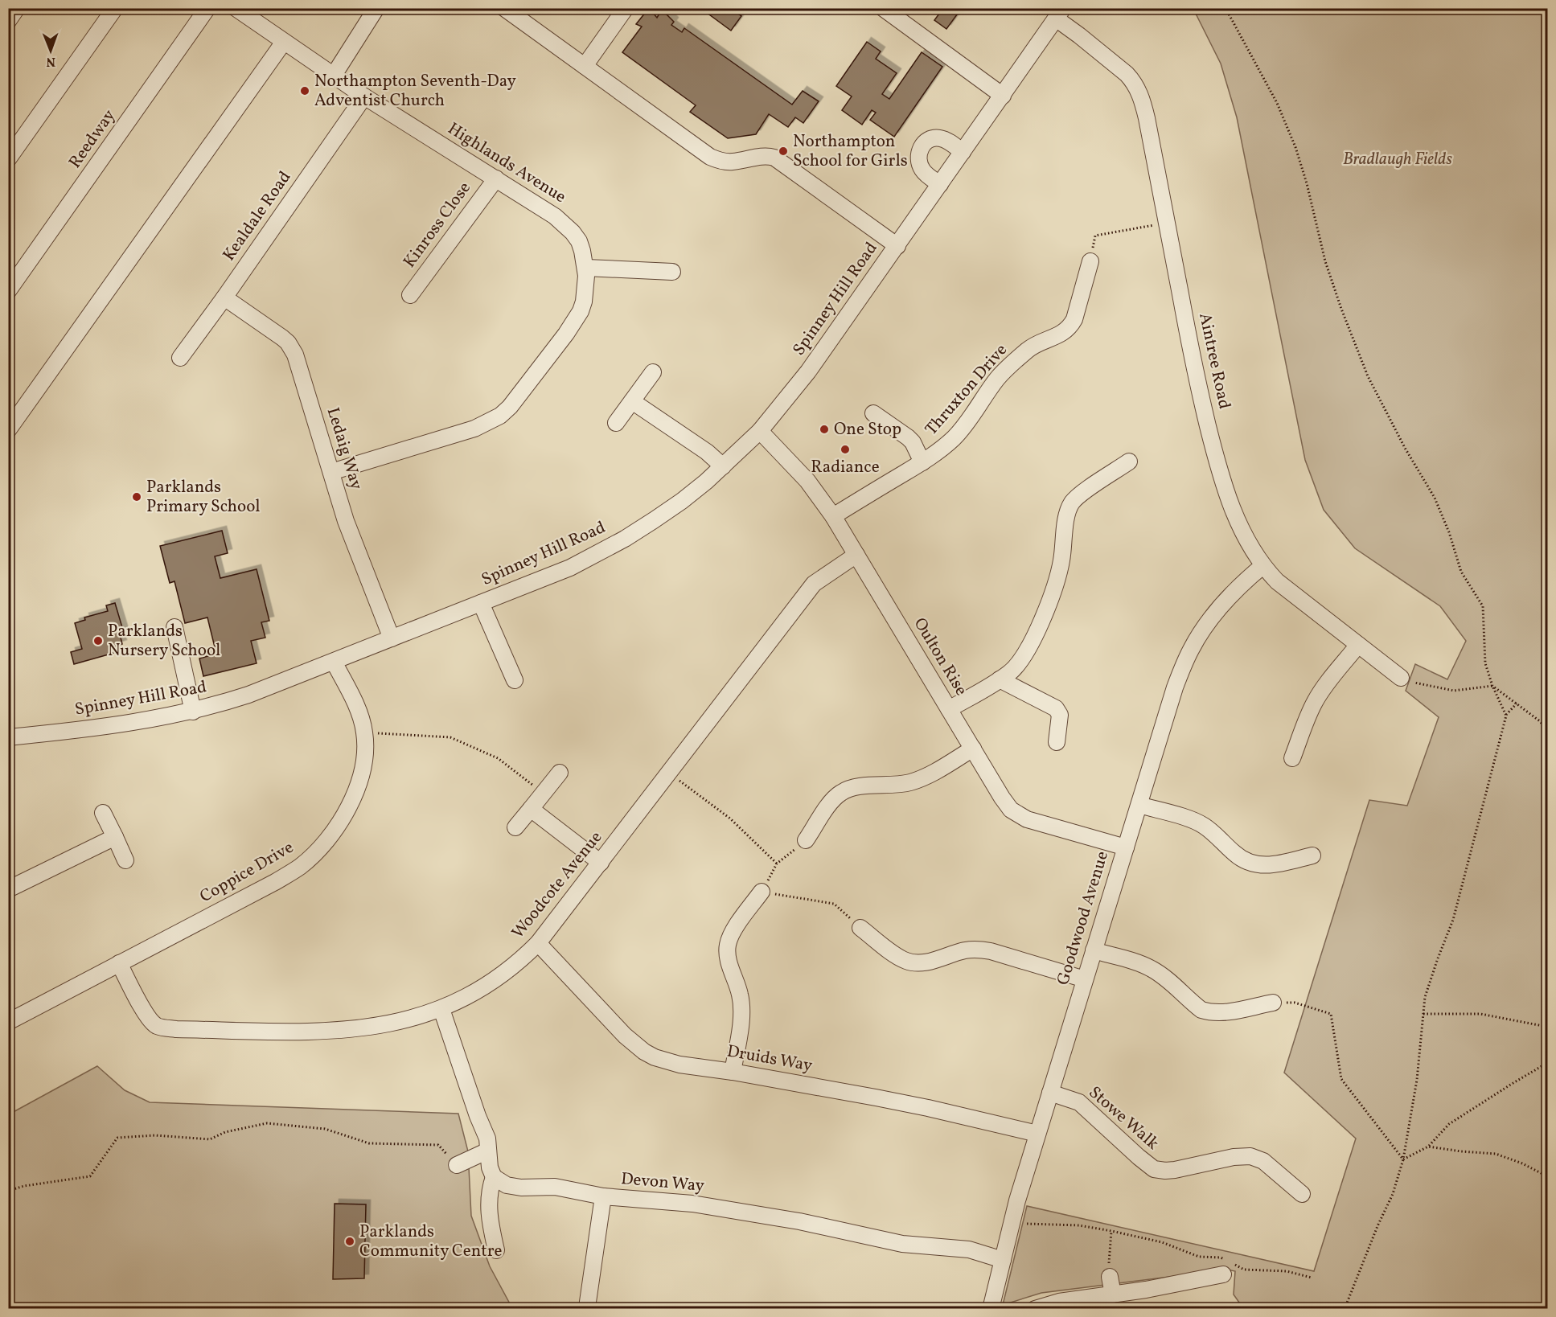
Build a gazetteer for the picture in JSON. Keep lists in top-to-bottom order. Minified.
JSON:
{"streets":{"street":["Reedway","Highlands Avenue","Kealdale Road","Kinross Close","Spinney Hill Road","Aintree Road","Thruxton Drive","Ledaig Way","Oulton Rise","Coppice Drive","Woodcote Avenue","Goodwood Avenue","Druids Way","Stowe Walk","Devon Way"]},"crossings":[["Highlands Avenue","Kealdale Road"],["Highlands Avenue","Kinross Close"],["Highlands Avenue","Ledaig Way"],["Kealdale Road","Ledaig Way"],["Spinney Hill Road","Aintree Road"],["Spinney Hill Road","Ledaig Way"],["Spinney Hill Road","Oulton Rise"],["Spinney Hill Road","Coppice Drive"],["Aintree Road","Goodwood Avenue"],["Thruxton Drive","Oulton Rise"],["Oulton Rise","Woodcote Avenue"],["Oulton Rise","Goodwood Avenue"],["Coppice Drive","Woodcote Avenue"],["Woodcote Avenue","Druids Way"],["Goodwood Avenue","Druids Way"],["Goodwood Avenue","Stowe Walk"],["Goodwood Avenue","Devon Way"]],"parks":["Bradlaugh Fields"],"places":["Northampton Seventh-Day Adventist Church","Northampton School for Girls","One Stop","Radiance","Parklands Primary School","Parklands Nursery School","Parklands Community Centre"],"north":"bottom"}
